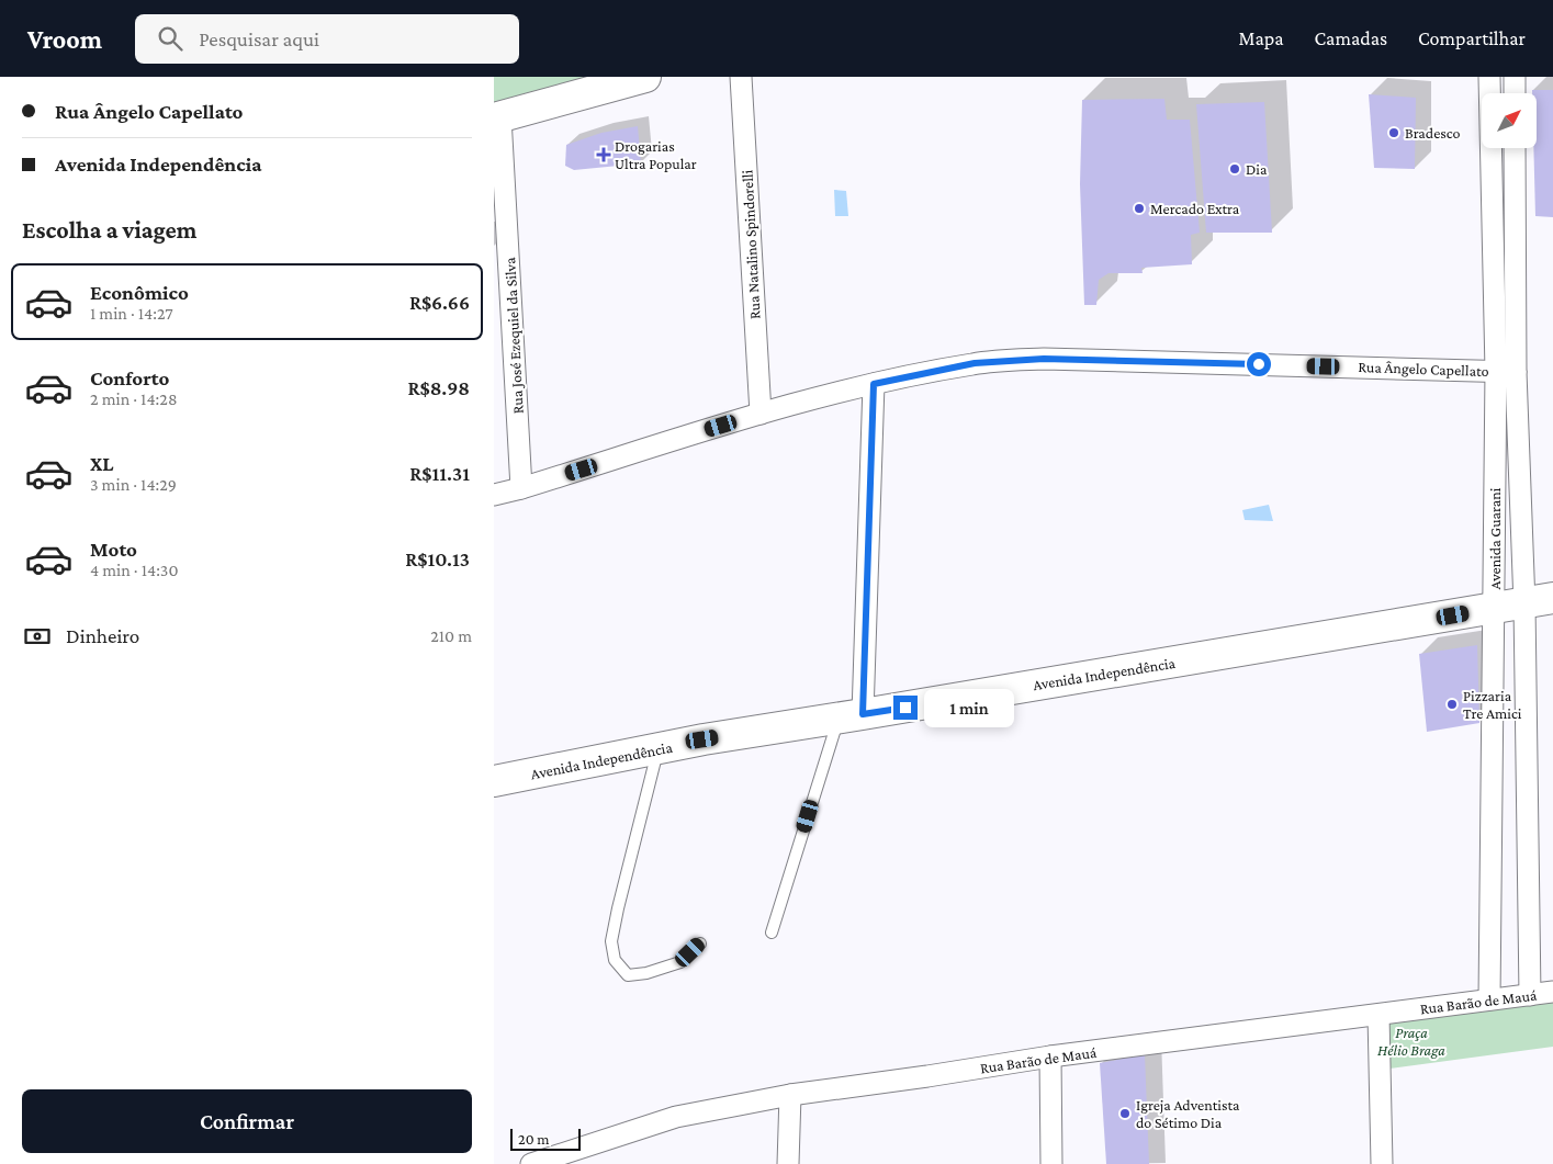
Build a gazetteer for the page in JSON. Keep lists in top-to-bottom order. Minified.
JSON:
{"streets":{"main road":["Avenida Independência"],"street":["Rua Natalino Spindorelli","Rua José Ezequiel da Silva","Rua Ângelo Capellato","Avenida Guarani","Rua Barão de Mauá"]},"crossings":[["Rua Natalino Spindorelli","Rua Ângelo Capellato"],["Rua José Ezequiel da Silva","Rua Ângelo Capellato"],["Rua Ângelo Capellato","Avenida Guarani"],["Avenida Guarani","Avenida Independência"],["Avenida Guarani","Rua Barão de Mauá"]],"parks":["Praça Hélio Braga"],"places":{"other":["Bradesco","Dia","Mercado Extra","Pizzaria Tre Amici","Igreja Adventista do Sétimo Dia"],"health":["Drogarias Ultra Popular"]},"scale_bar":"20 m","north":"top right","page":{"header":"Vroom","search":"Pesquisar aqui","nav":["Mapa","Camadas","Compartilhar"],"banner":["Rua Ângelo Capellato","Avenida Independência"],"heading":"Escolha a viagem","list":[{"name":"Econômico","note":"1 min · 14:27","value":"R$6.66"},{"name":"Conforto","note":"2 min · 14:28","value":"R$8.98"},{"name":"XL","note":"3 min · 14:29","value":"R$11.31"},{"name":"Moto","note":"4 min · 14:30","value":"R$10.13"}],"pay":["Dinheiro","210 m"],"bubble":"1 min","buttons":"Confirmar","scale":"20 m"}}
